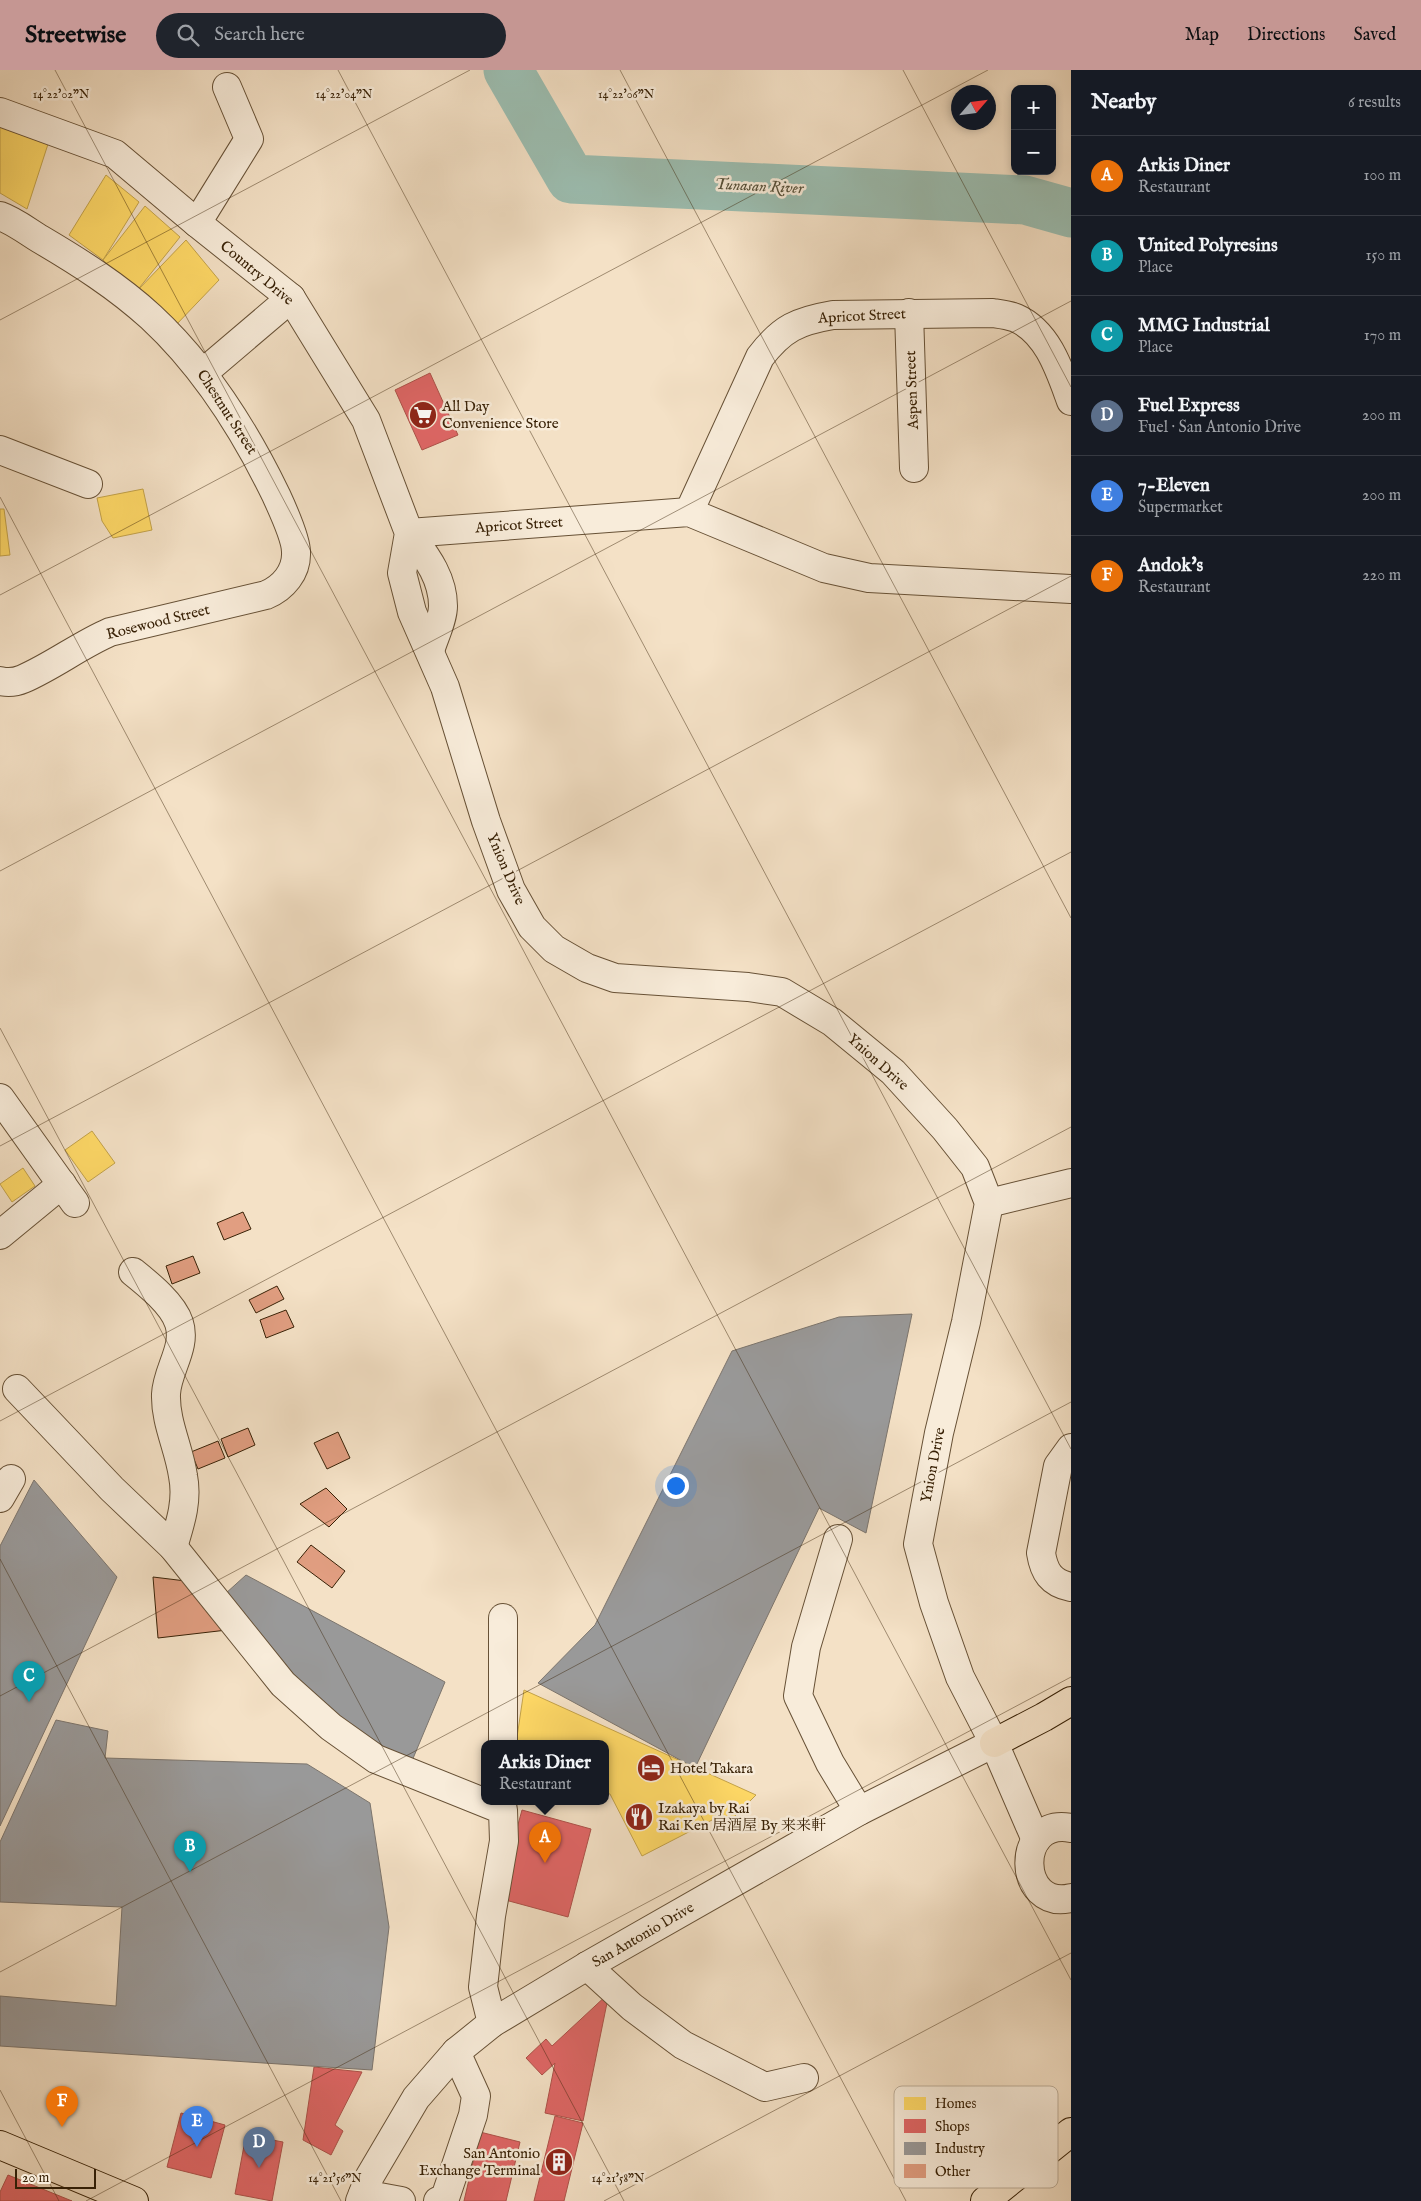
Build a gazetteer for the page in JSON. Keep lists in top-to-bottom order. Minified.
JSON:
{"streets":{"street":["Country Drive","Apricot Street","Aspen Street","Chestnut Street","Rosewood Street","Ynion Drive","San Antonio Drive"]},"crossings":[["Country Drive","Apricot Street"],["Country Drive","Ynion Drive"],["Apricot Street","Aspen Street"],["Apricot Street","Ynion Drive"],["Chestnut Street","Rosewood Street"],["Ynion Drive","San Antonio Drive"]],"water":["Tunasan River"],"places":{"supermarket":["All Day Convenience Store"],"hotel":["Hotel Takara"],"restaurant":["Izakaya by Rai Rai Ken 居酒屋 By 来来軒"],"building":["San Antonio Exchange Terminal"]},"legend":["Homes","Shops","Industry","Other"],"scale_bar":"20 m","north":"top right","page":{"header":"Streetwise","search":"Search here","nav":["Map","Directions","Saved"],"heading":["Nearby","6 results"],"map_buttons":["+","−"],"list":[{"mark":"A","name":"Arkis Diner","note":"Restaurant","value":"100 m"},{"mark":"B","name":"United Polyresins","note":"Place","value":"150 m"},{"mark":"C","name":"MMG Industrial","note":"Place","value":"170 m"},{"mark":"D","name":"Fuel Express","note":"Fuel · San Antonio Drive","value":"200 m"},{"mark":"E","name":"7-Eleven","note":"Supermarket","value":"200 m"},{"mark":"F","name":"Andok's","note":"Restaurant","value":"220 m"}],"pins":["C","A","B","F","E","D"],"popup":["Arkis Diner","Restaurant"],"scale":"20 m"},"coordinates":["14°22'02\"N","14°22'04\"N","14°22'06\"N","14°21'56\"N","14°21'58\"N"]}
